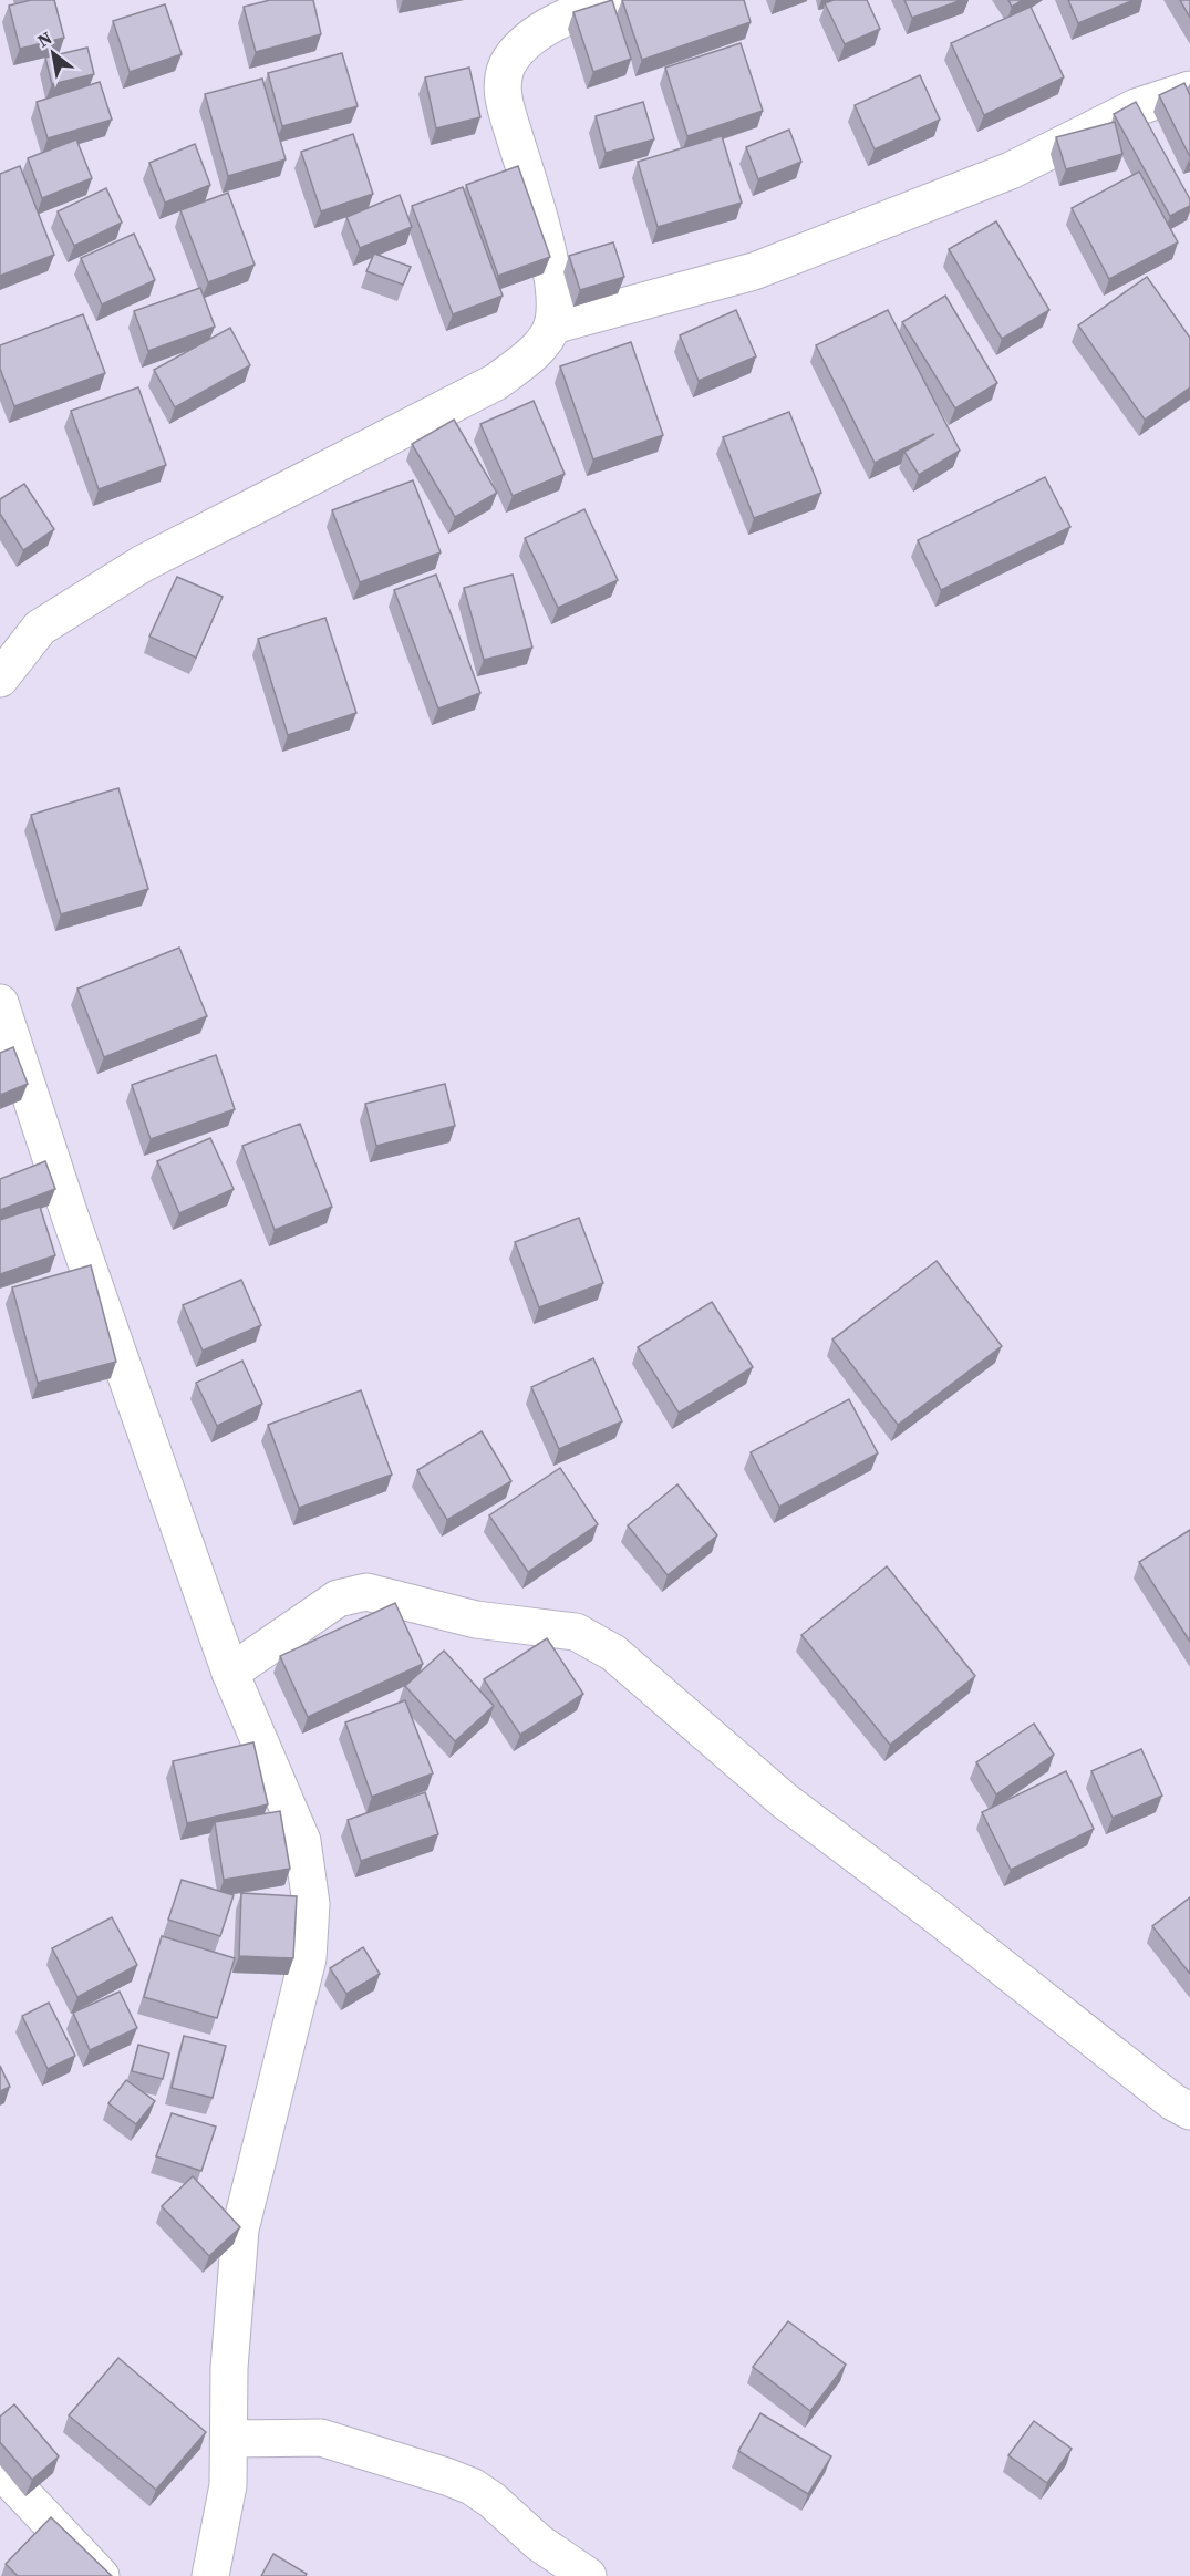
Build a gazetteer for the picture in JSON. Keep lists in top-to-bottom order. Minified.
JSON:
{"north":"top left"}
